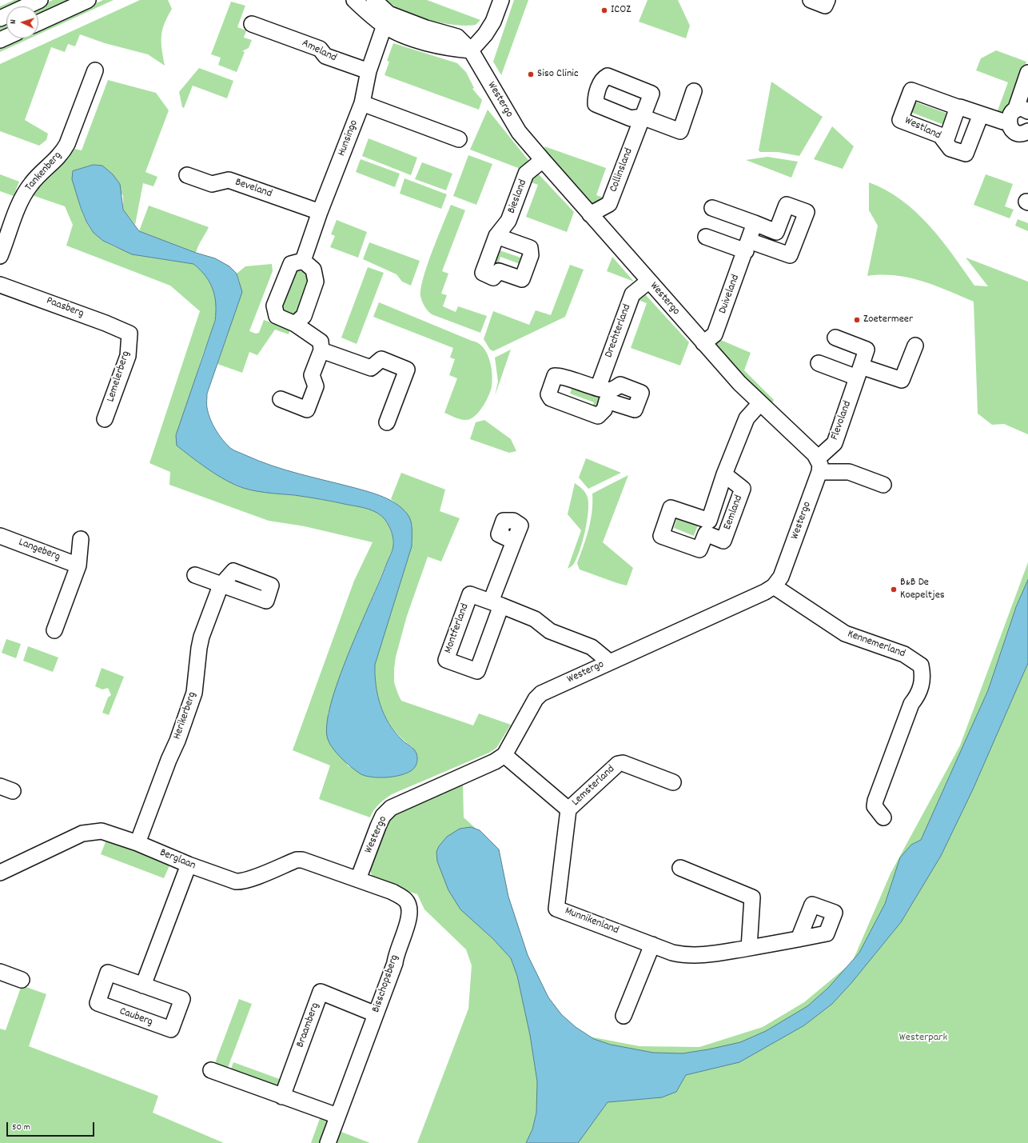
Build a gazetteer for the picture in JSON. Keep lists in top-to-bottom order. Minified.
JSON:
{"streets":{"street":["Ameland","Westergo","Westland","Hunsingo","Collinsland","Tankenberg","Beveland","Biesland","Duiveland","Paasberg","Drechterland","Lemelerberg","Flevoland","Eemland","Langeberg","Montferland","Kennemerland","Herikerberg","Lemsterland","Berglaan","Munnikenland","Bisschopsberg","Cauberg","Braamberg"]},"crossings":[["Ameland","Hunsingo"],["Westergo","Hunsingo"],["Westergo","Collinsland"],["Westergo","Biesland"],["Westergo","Duiveland"],["Westergo","Drechterland"],["Westergo","Flevoland"],["Westergo","Eemland"],["Westergo","Montferland"],["Westergo","Kennemerland"],["Westergo","Berglaan"],["Westergo","Bisschopsberg"],["Hunsingo","Beveland"],["Paasberg","Lemelerberg"],["Herikerberg","Berglaan"],["Lemsterland","Munnikenland"],["Berglaan","Bisschopsberg"],["Bisschopsberg","Braamberg"]],"parks":["Westerpark"],"places":["ICOZ","Siso Clinic","Zoetermeer","B&B De Koepeltjes"],"scale_bar":"50 m","north":"left"}
